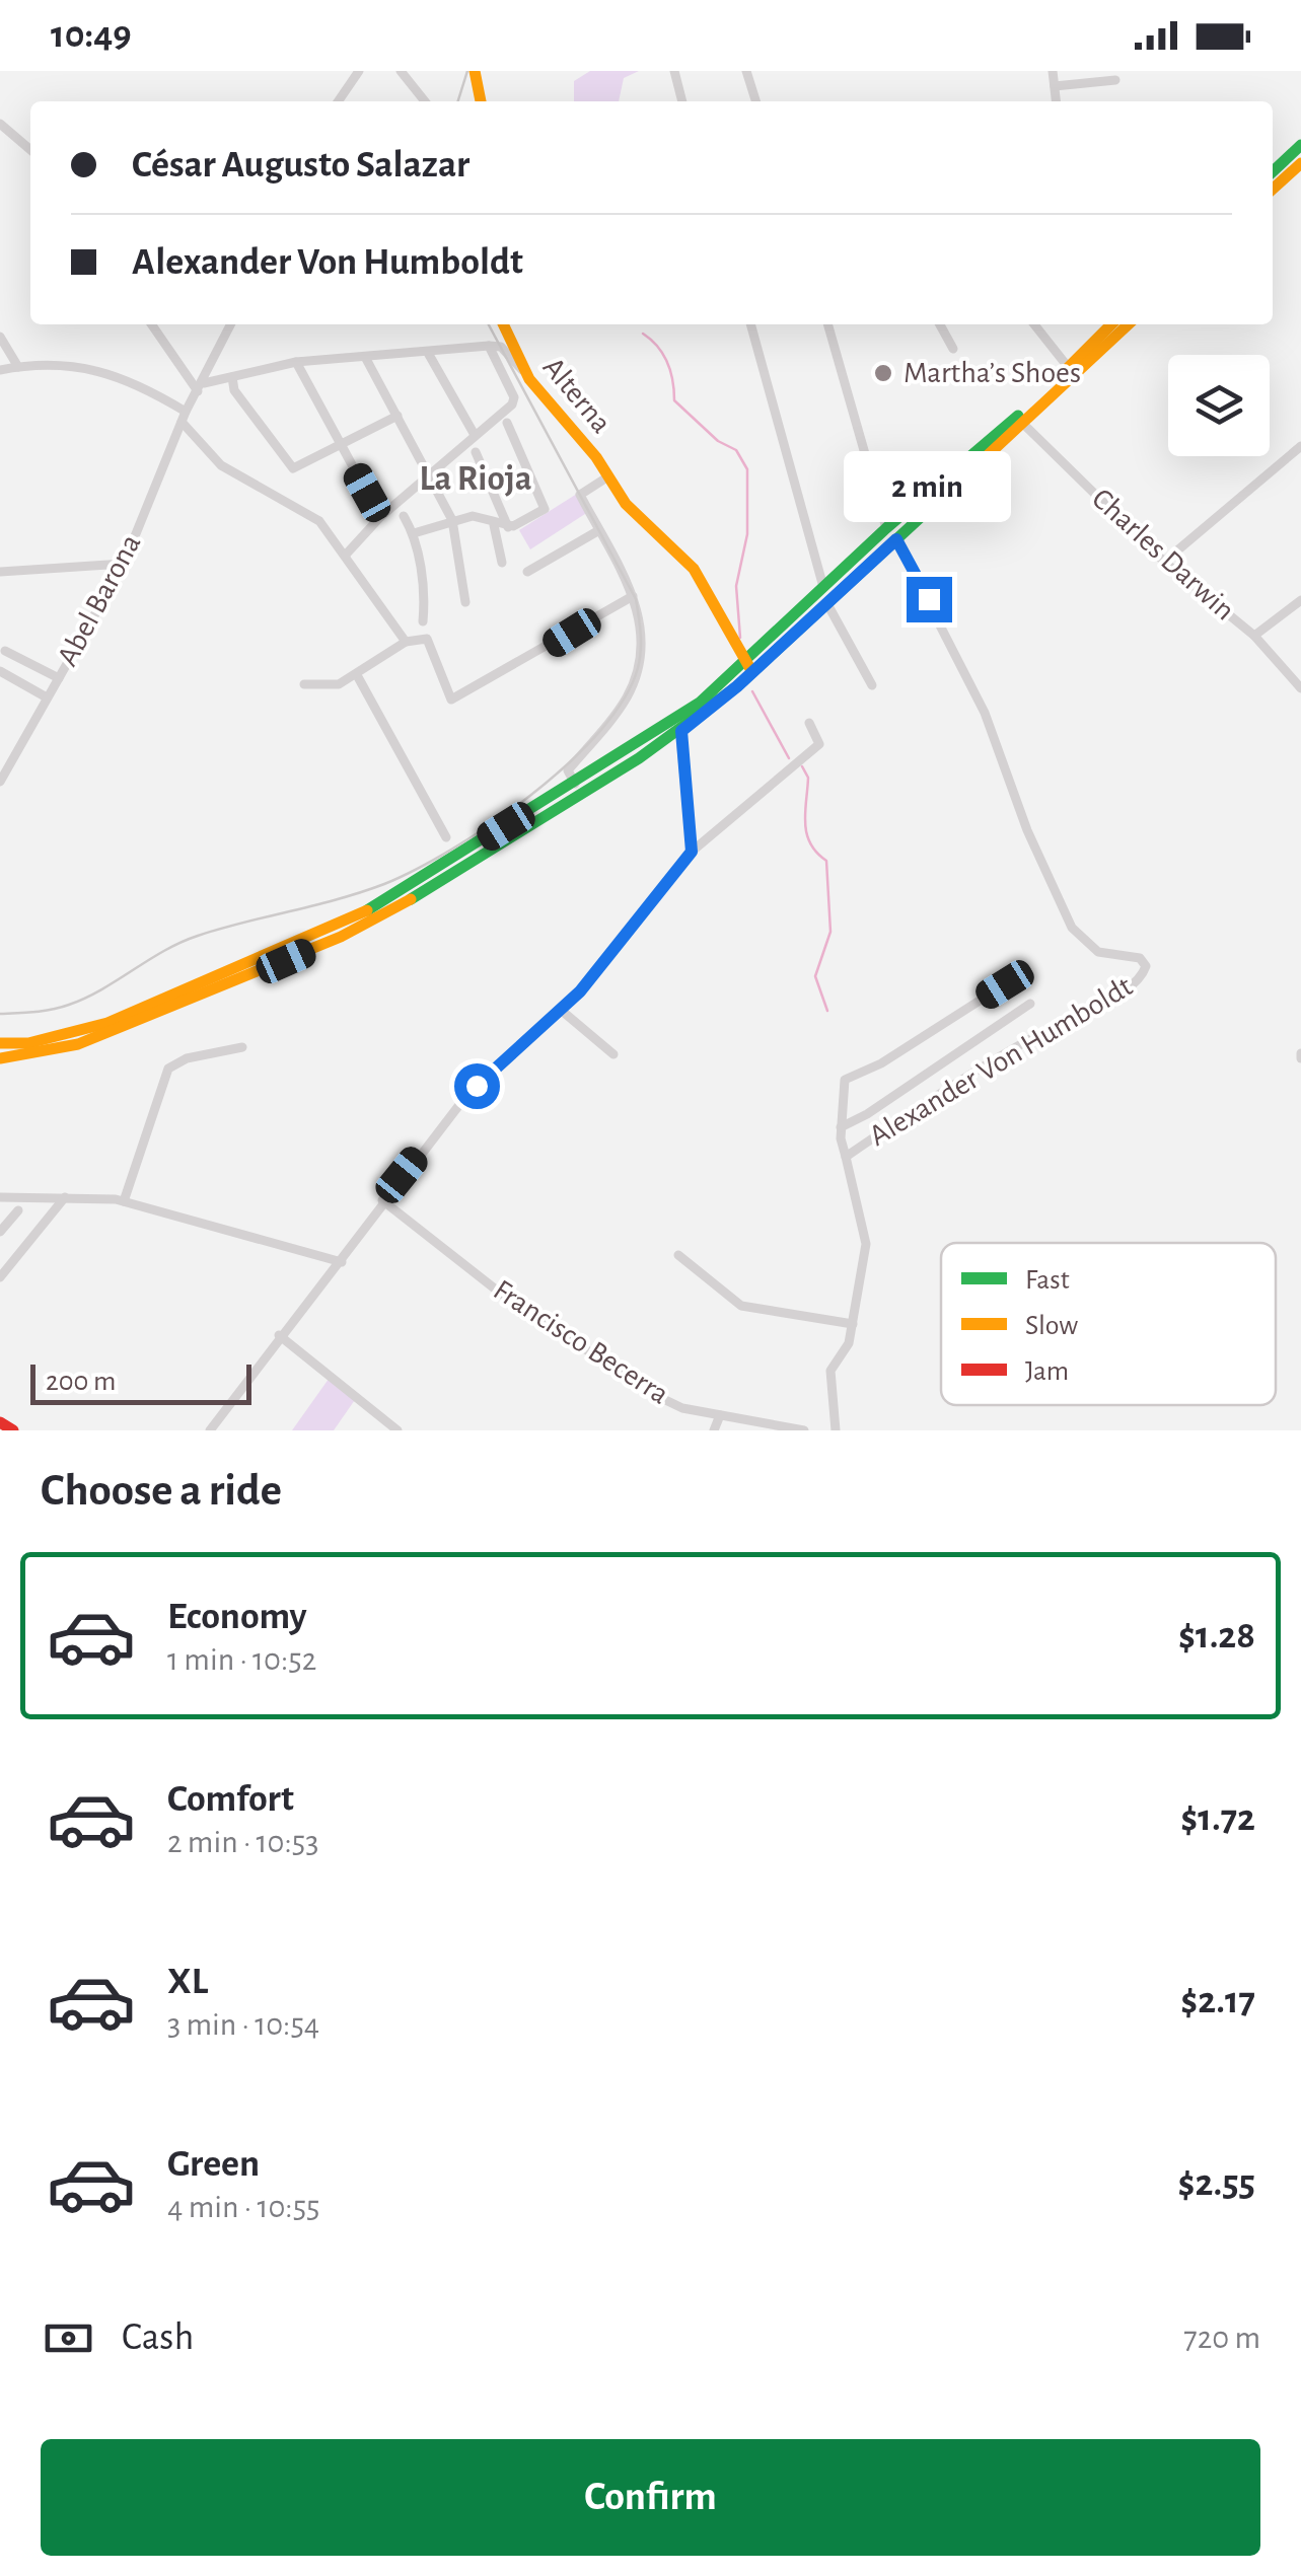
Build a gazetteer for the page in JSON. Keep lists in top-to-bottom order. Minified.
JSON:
{"streets":{"main road":["Alterna"],"street":["Charles Darwin","Abel Barona","Alexander Von Humboldt","Francisco Becerra"]},"districts":["La Rioja"],"places":["Martha’s Shoes"],"legend":["Fast","Slow","Jam"],"scale_bar":"200 m","page":{"status":"10:49","banner":["César Augusto Salazar","Alexander Von Humboldt"],"bubble":"2 min","scale":"200 m","heading":"Choose a ride","list":[{"name":"Economy","note":"1 min · 10:52","value":"$1.28"},{"name":"Comfort","note":"2 min · 10:53","value":"$1.72"},{"name":"XL","note":"3 min · 10:54","value":"$2.17"},{"name":"Green","note":"4 min · 10:55","value":"$2.55"}],"pay":["Cash","720 m"],"buttons":"Confirm"}}
